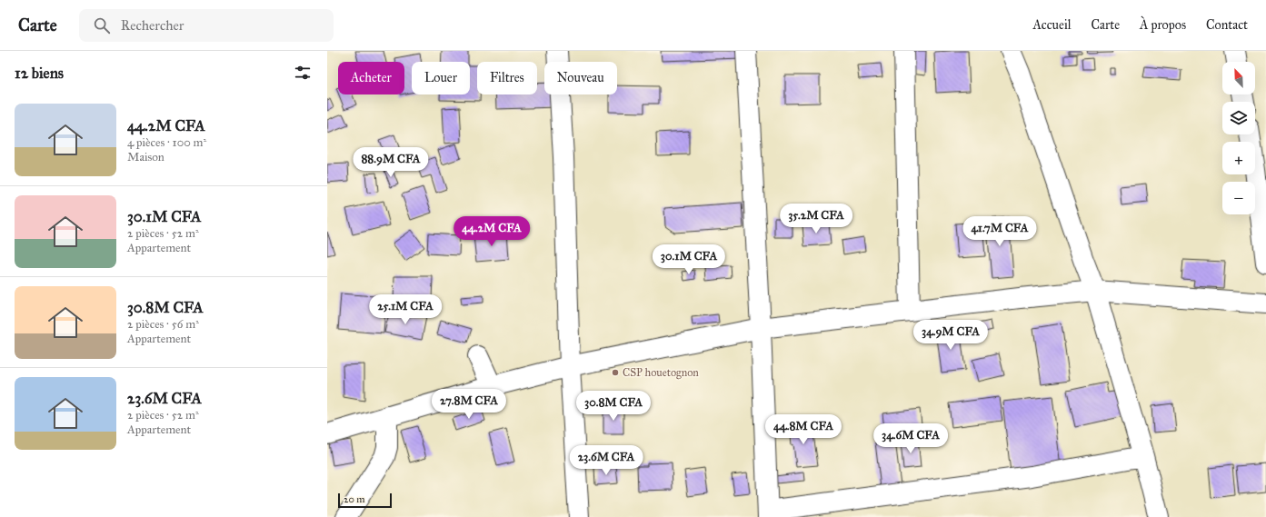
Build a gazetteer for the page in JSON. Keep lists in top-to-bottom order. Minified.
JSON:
{"places":["CSP houetognon"],"scale_bar":"20 m","north":"top left","page":{"header":"Carte","search":"Rechercher","nav":["Accueil","Carte","À propos","Contact"],"heading":"12 biens","map_buttons":["+","−"],"chip":["Acheter","Louer","Filtres","Nouveau"],"list":[{"name":"44.2M CFA","note":"4 pièces · 100 m² · Maison"},{"name":"30.1M CFA","note":"2 pièces · 52 m² · Appartement"},{"name":"30.8M CFA","note":"2 pièces · 56 m² · Appartement"},{"name":"23.6M CFA","note":"2 pièces · 52 m² · Appartement"}],"price":["88.9M CFA","35.2M CFA","44.2M CFA","41.7M CFA","30.1M CFA","25.1M CFA","34.9M CFA","27.8M CFA","30.8M CFA","44.8M CFA","34.6M CFA","23.6M CFA"],"scale":"20 m"}}
